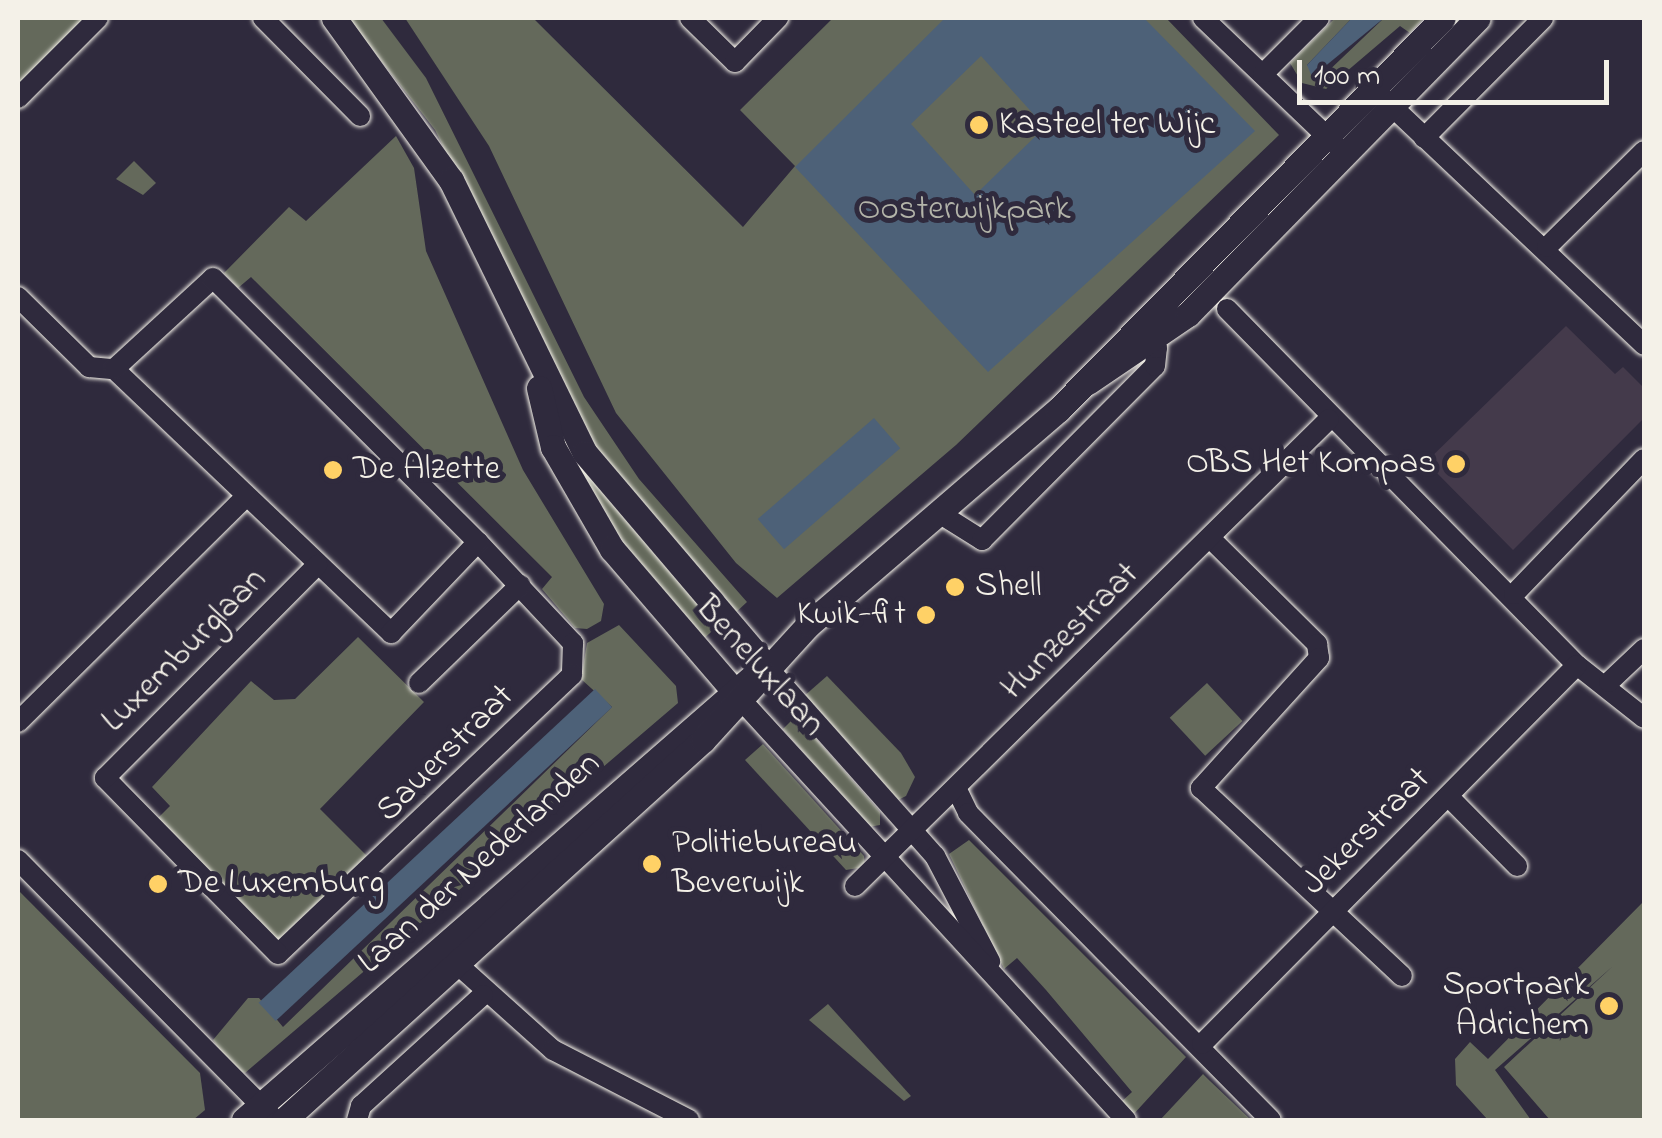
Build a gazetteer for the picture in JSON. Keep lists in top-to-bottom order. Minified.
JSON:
{"streets":{"main road":["Beneluxlaan","Laan der Nederlanden"],"street":["Hunzestraat","Luxemburglaan","Sauerstraat","Jekerstraat"]},"crossings":[["Hunzestraat","Beneluxlaan"],["Luxemburglaan","Sauerstraat"],["Beneluxlaan","Laan der Nederlanden"]],"parks":["Oosterwijkpark"],"places":["Kasteel ter Wijc","OBS Het Kompas","De Alzette","Shell","Kwik-fit","Politiebureau Beverwijk","De Luxemburg","Sportpark Adrichem"],"scale_bar":"100 m"}
